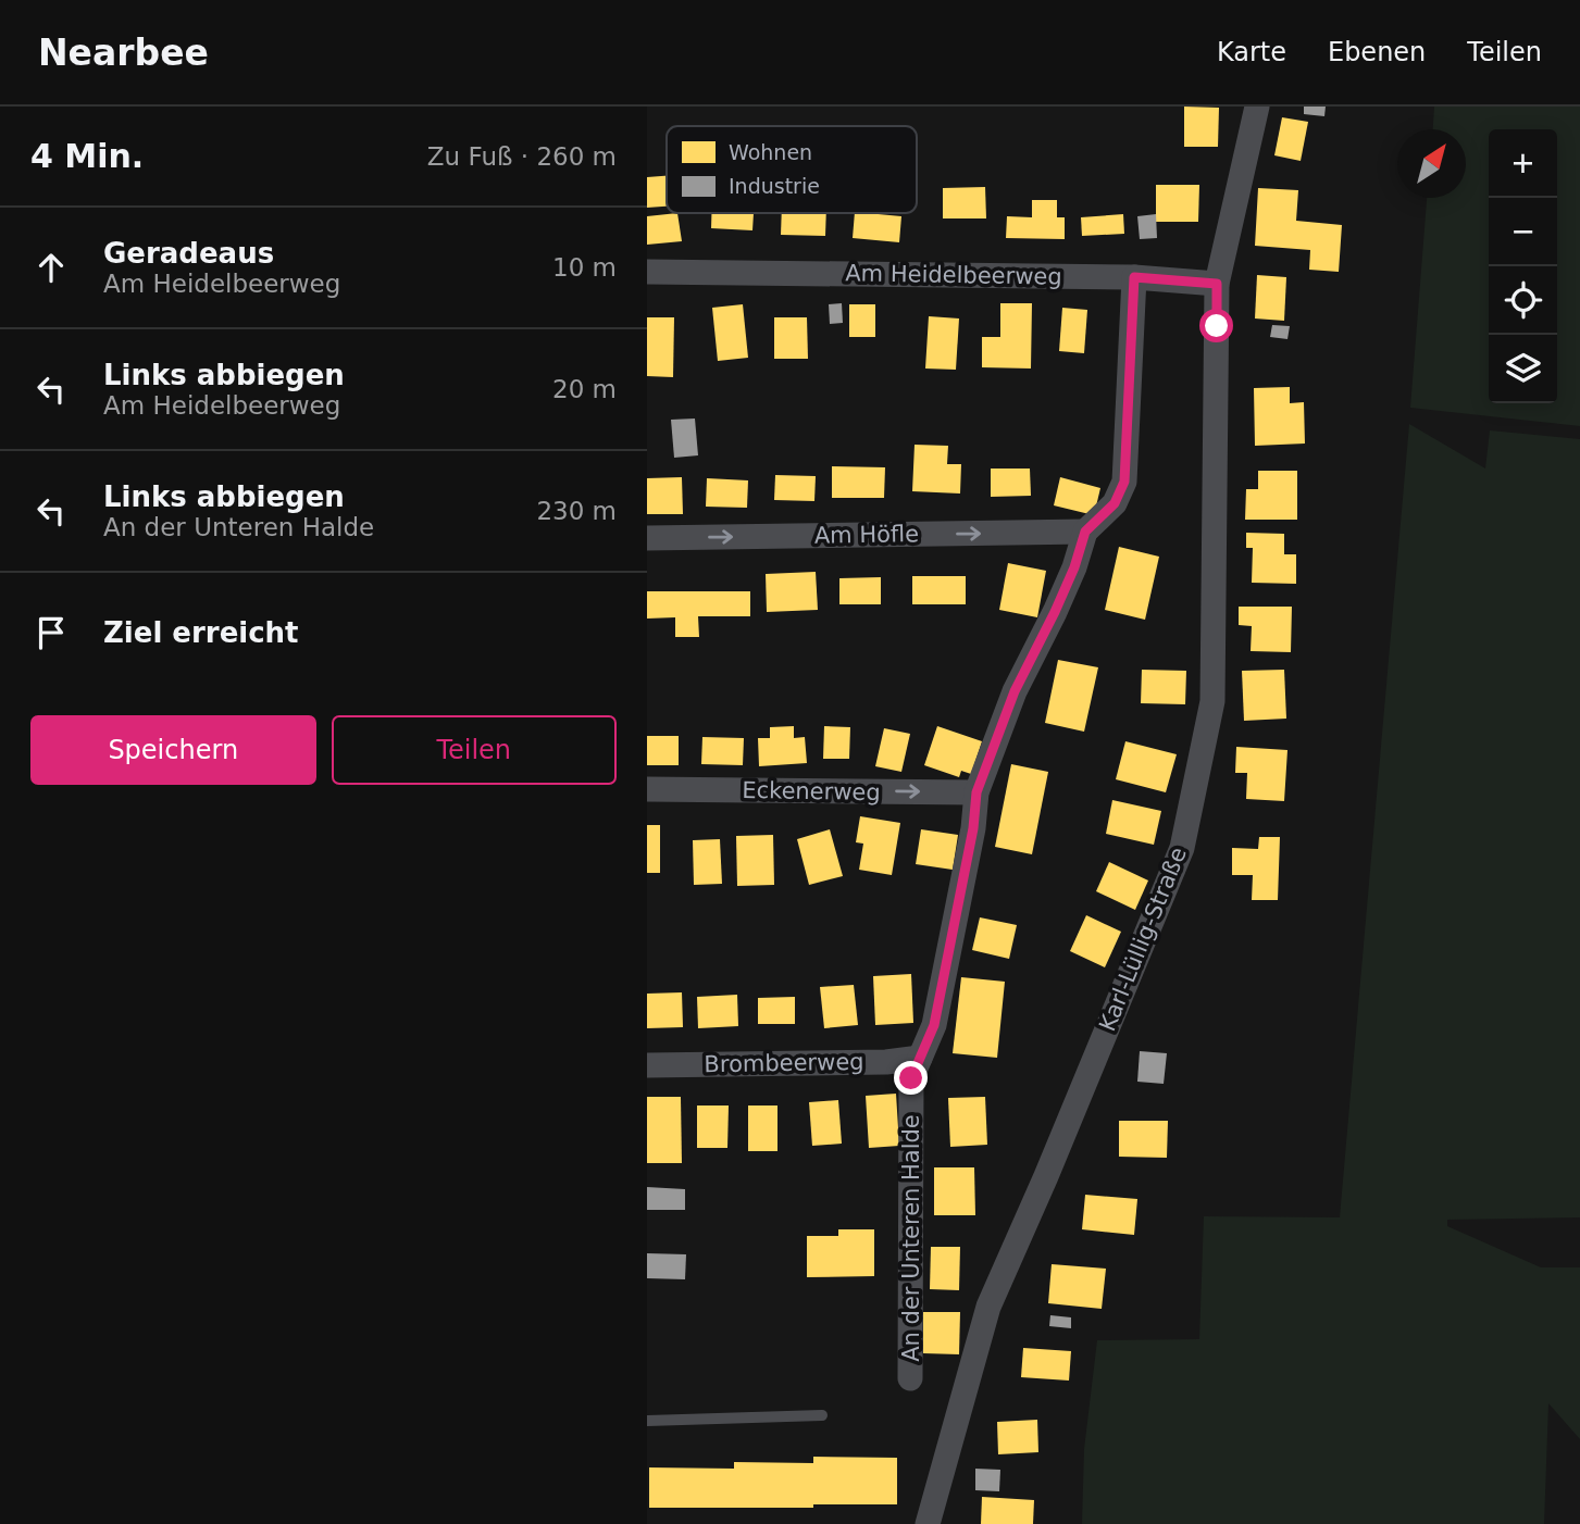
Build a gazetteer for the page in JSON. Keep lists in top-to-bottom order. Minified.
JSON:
{"streets":{"street":["Am Heidelbeerweg","Am Höfle","Eckenerweg","Karl-Lüllig-Straße","Brombeerweg","An der Unteren Halde"]},"crossings":[["Am Heidelbeerweg","Karl-Lüllig-Straße"],["Am Heidelbeerweg","An der Unteren Halde"],["Am Höfle","An der Unteren Halde"],["Eckenerweg","An der Unteren Halde"],["Brombeerweg","An der Unteren Halde"]],"one_way":["Am Höfle","Eckenerweg"],"legend":["Wohnen","Industrie"],"north":"top right","page":{"header":"Nearbee","nav":["Karte","Ebenen","Teilen"],"heading":["4 Min.","Zu Fuß · 260 m"],"map_buttons":["+","−"],"list":[["Geradeaus","Am Heidelbeerweg","10 m"],["Links abbiegen","Am Heidelbeerweg","20 m"],["Links abbiegen","An der Unteren Halde","230 m"],"Ziel erreicht"],"buttons":["Speichern","Teilen"]}}
